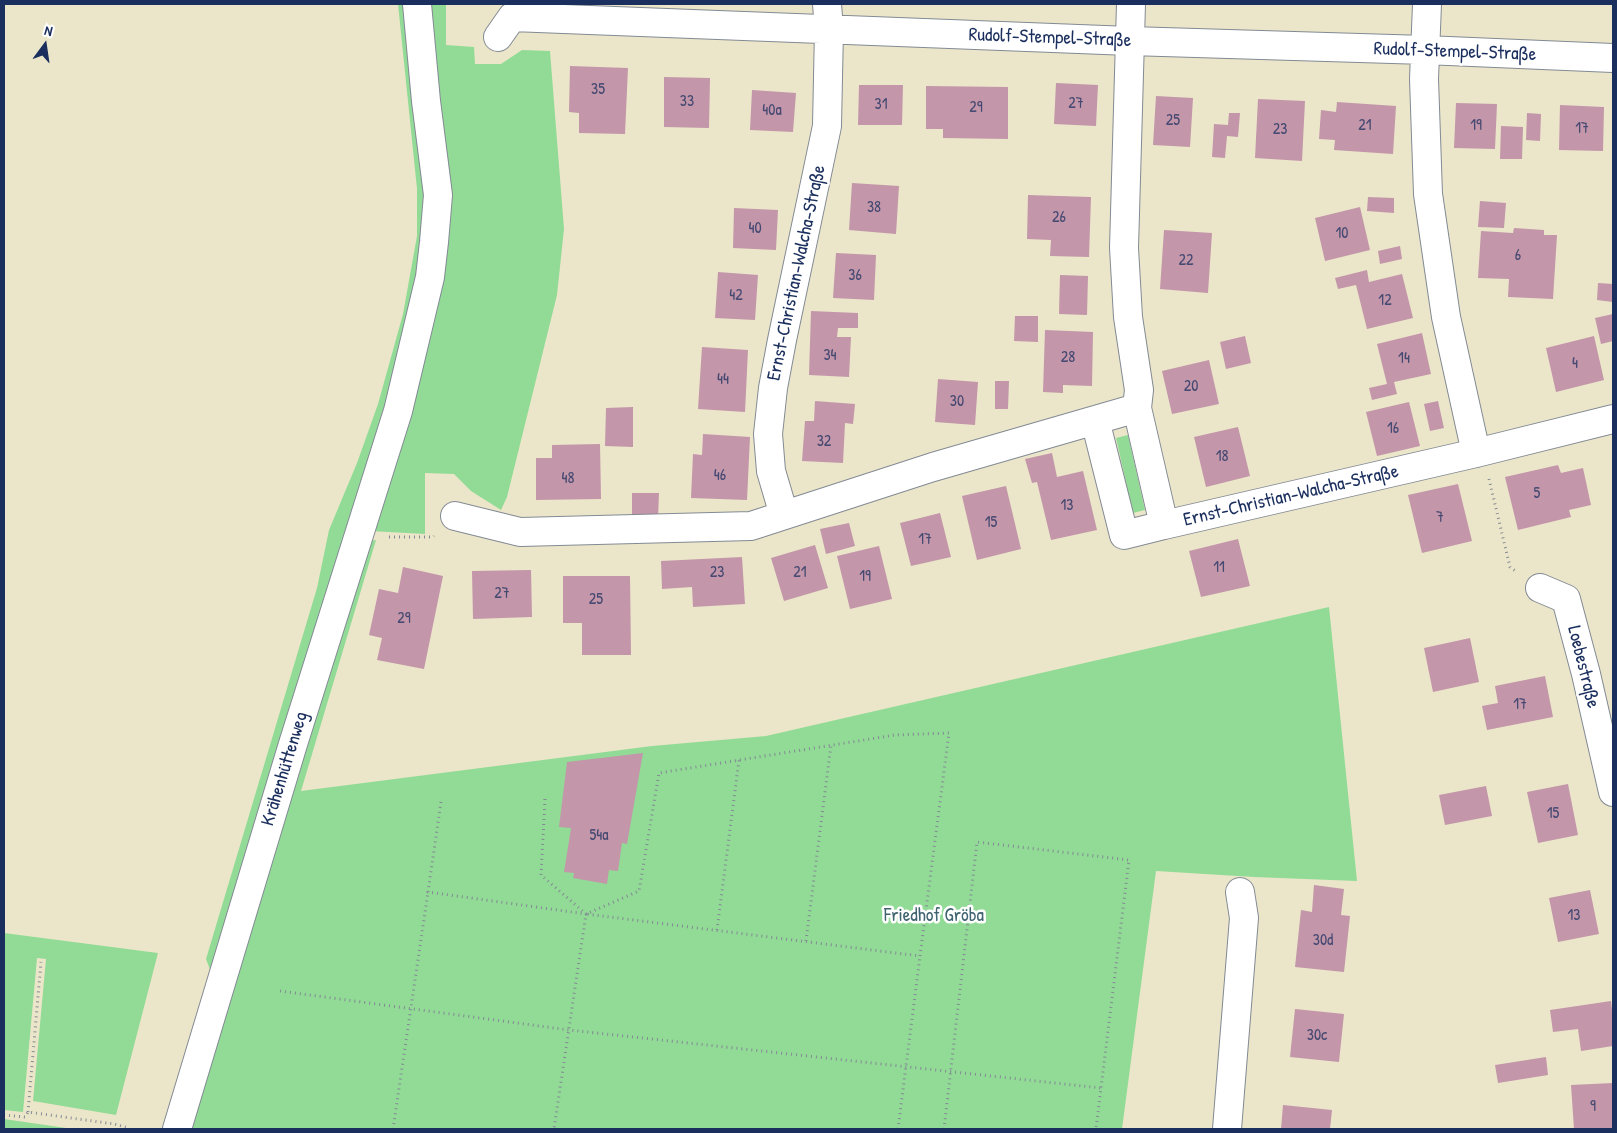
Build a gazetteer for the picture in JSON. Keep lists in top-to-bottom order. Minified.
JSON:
{"streets":{"street":["Rudolf-Stempel-Straße","Ernst-Christian-Walcha-Straße","Loebestraße","Krähenhüttenweg"]},"crossings":[["Rudolf-Stempel-Straße","Ernst-Christian-Walcha-Straße"]],"parks":["Friedhof Gröba"],"house_numbers":["35","33","27","31","29","40a","25","21","19","17","23","38","26","40","10","6","22","36","42","12","34","28","14","4","44","20","30","16","32","18","46","48","5","13","7","15","17","11","23","21","19","27","25","29","17","15","54a","13","30d","30c","9"],"north":"top"}
